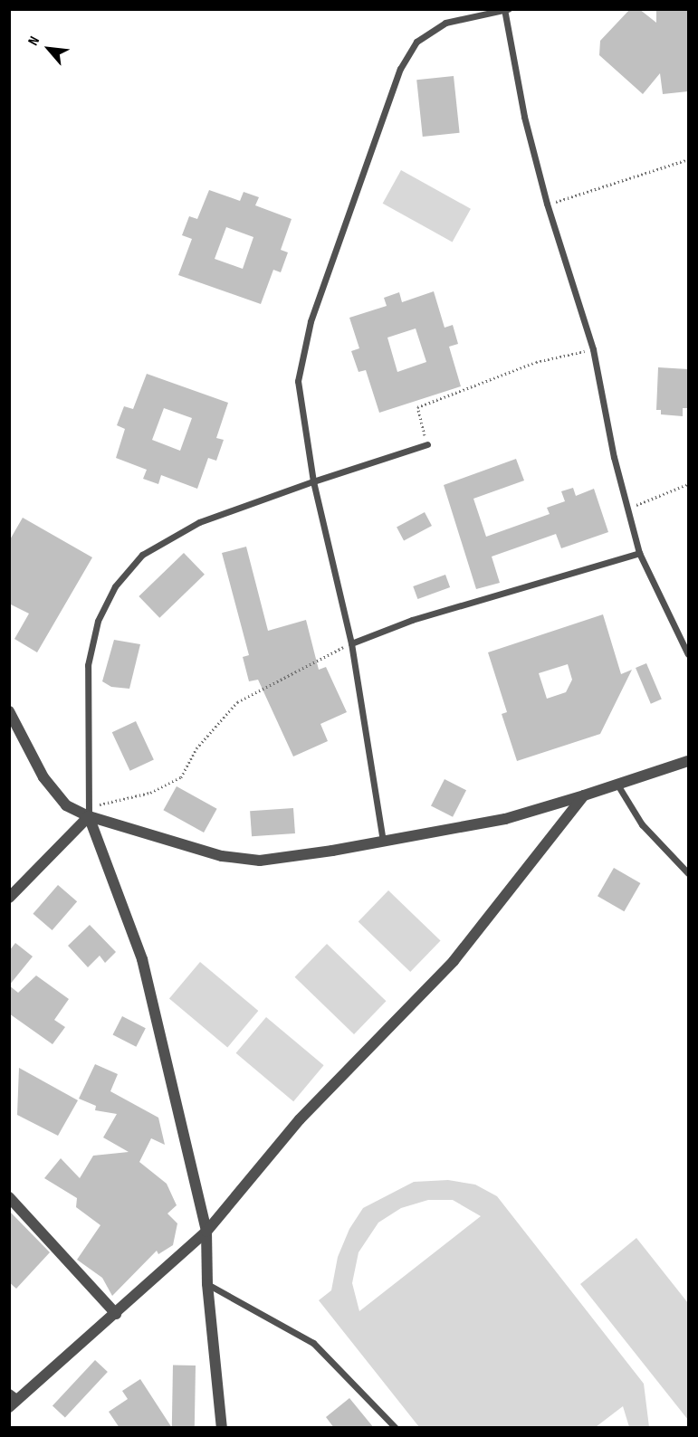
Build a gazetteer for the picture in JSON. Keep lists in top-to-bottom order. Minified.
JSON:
{"north":"top left"}
